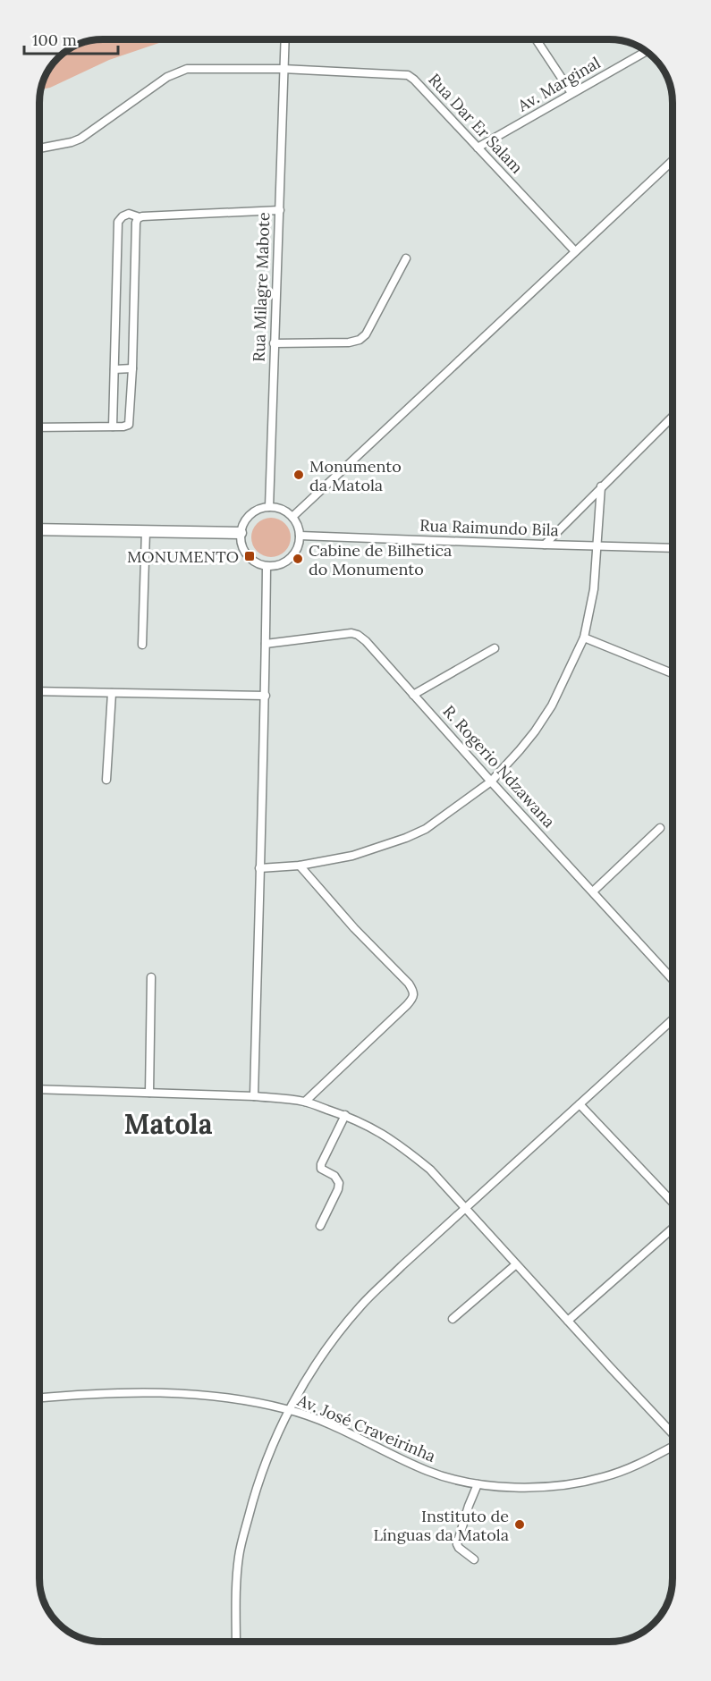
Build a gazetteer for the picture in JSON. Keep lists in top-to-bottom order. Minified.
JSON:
{"streets":{"street":["Av. Marginal","Rua Dar Er Salam","Rua Milagre Mabote","Rua Raimundo Bila","R. Rogerio Ndzawana","Av. José Craveirinha"]},"crossings":[["Av. Marginal","Rua Dar Er Salam"],["Rua Dar Er Salam","Rua Milagre Mabote"],["Rua Milagre Mabote","Rua Raimundo Bila"]],"districts":["Matola"],"places":{"other":["Monumento da Matola","Cabine de Bilhetica do Monumento","Instituto de Línguas da Matola"],"transit":["MONUMENTO"]},"scale_bar":"100 m"}
